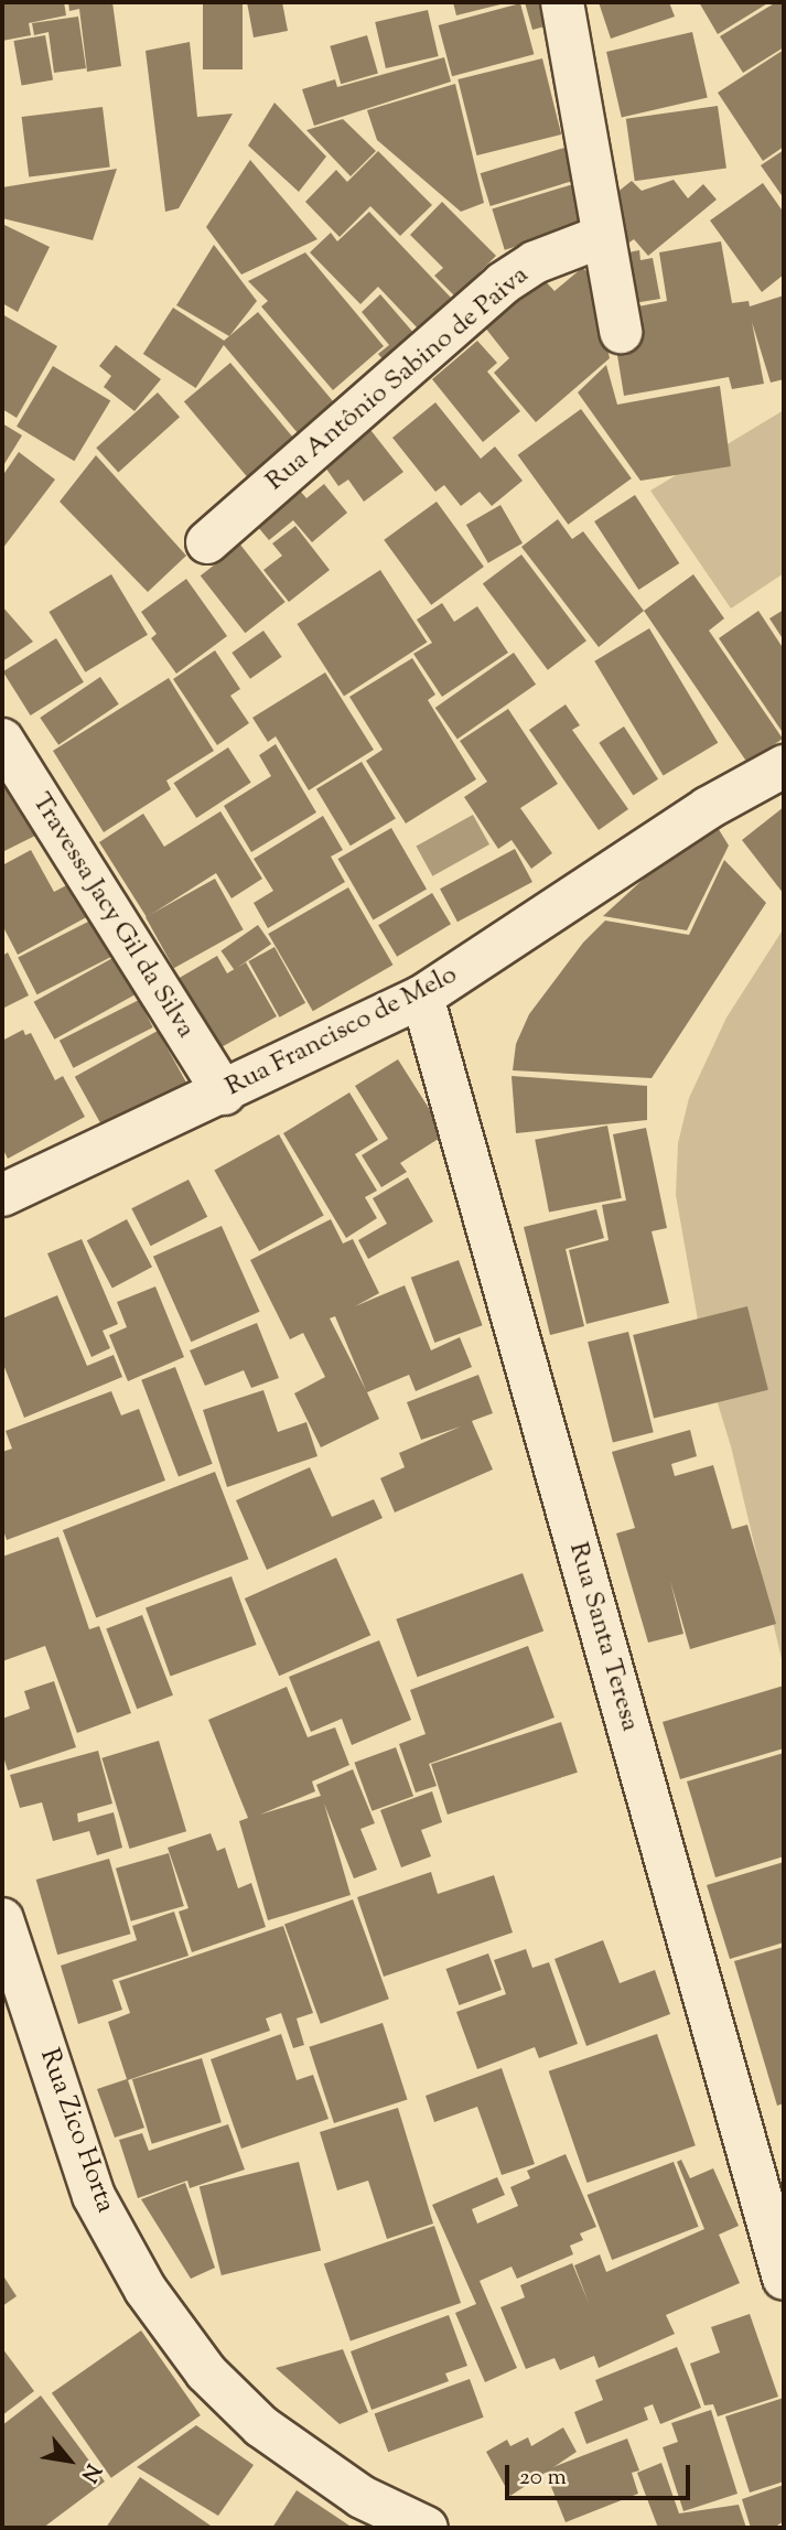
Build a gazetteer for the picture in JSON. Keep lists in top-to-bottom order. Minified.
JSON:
{"streets":{"street":["Rua Antônio Sabino de Paiva","Travessa Jacy Gil da Silva","Rua Francisco de Melo","Rua Santa Teresa","Rua Zico Horta"]},"crossings":[["Travessa Jacy Gil da Silva","Rua Francisco de Melo"],["Rua Francisco de Melo","Rua Santa Teresa"]],"scale_bar":"20 m","north":"bottom right"}
